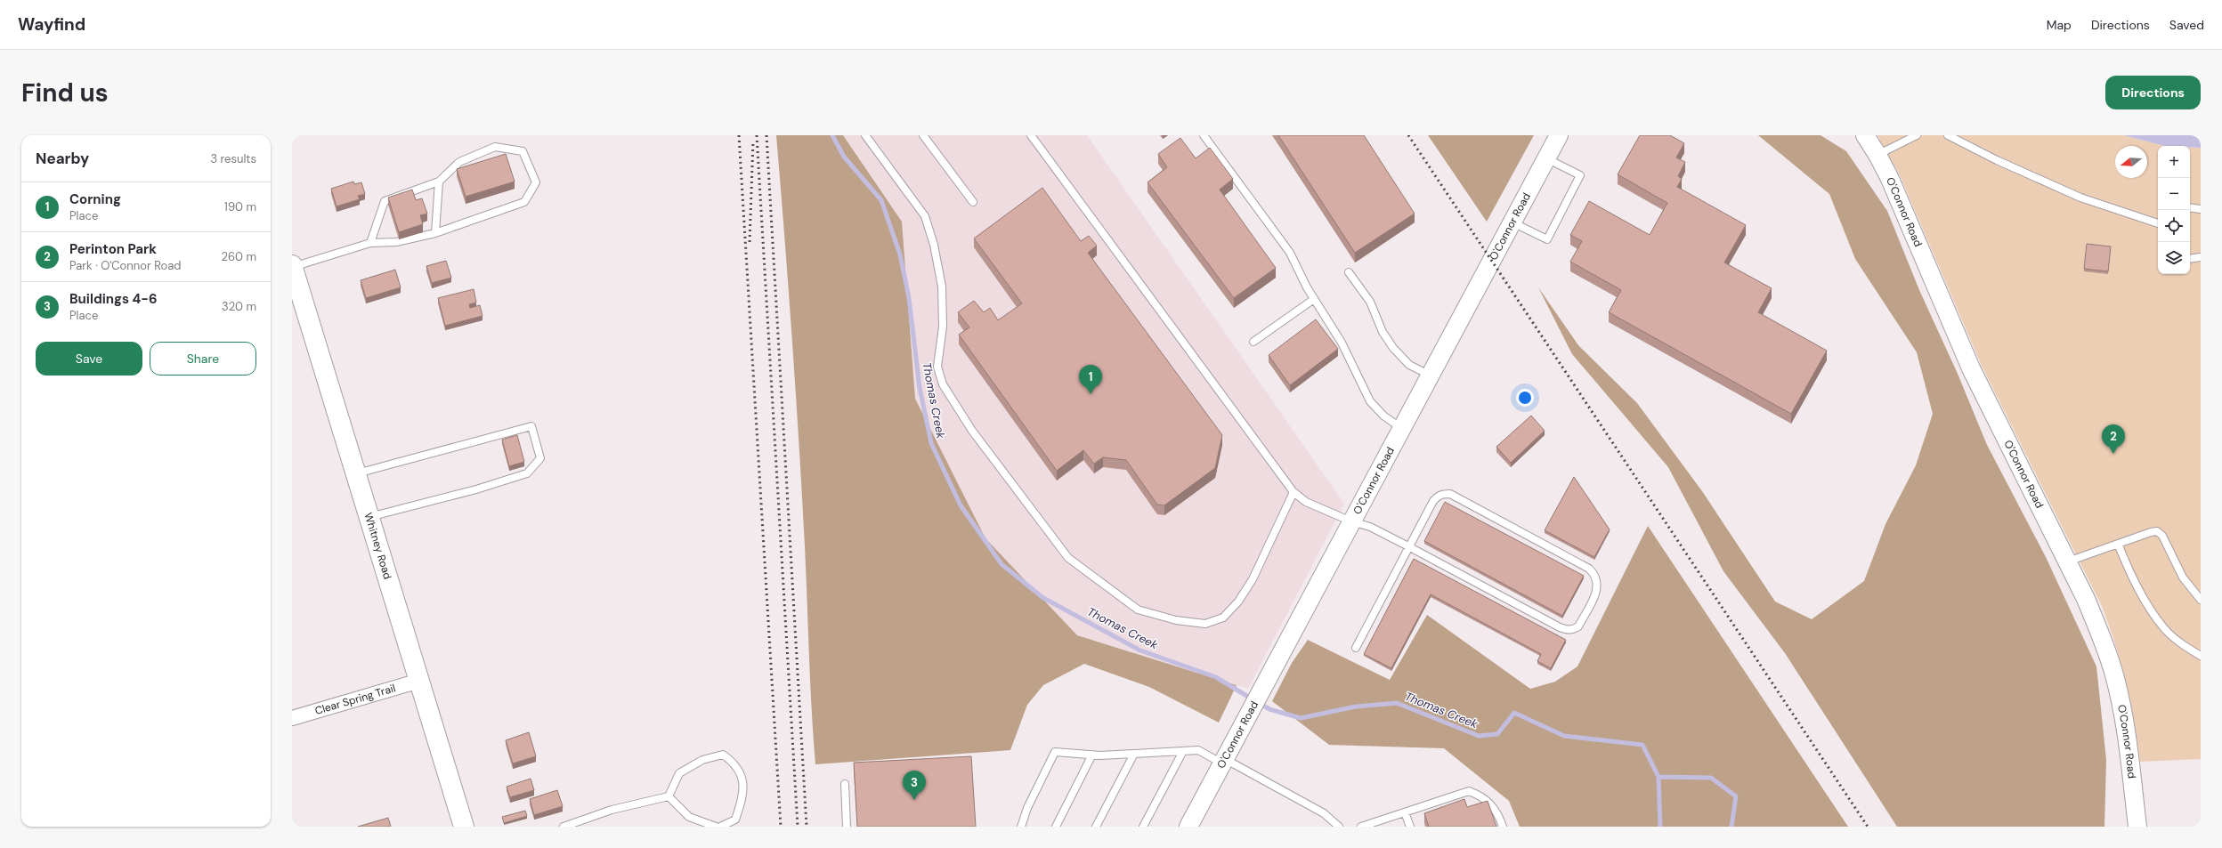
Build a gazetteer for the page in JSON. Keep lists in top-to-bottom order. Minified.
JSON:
{"streets":{"main road":["Whitney Road"],"street":["O'Connor Road","Clear Spring Trail"]},"crossings":[["Whitney Road","Clear Spring Trail"]],"water":["Thomas Creek"],"north":"left","page":{"header":"Wayfind","nav":["Map","Directions","Saved"],"buttons":["Directions",["Save","Share"]],"title":"Find us","heading":["Nearby","3 results"],"map_buttons":["+","−"],"list":[{"mark":"1","name":"Corning","note":"Place","value":"190 m"},{"mark":"2","name":"Perinton Park","note":"Park · O'Connor Road","value":"260 m"},{"mark":"3","name":"Buildings 4-6","note":"Place","value":"320 m"}],"pins":["1","2","3"]}}
